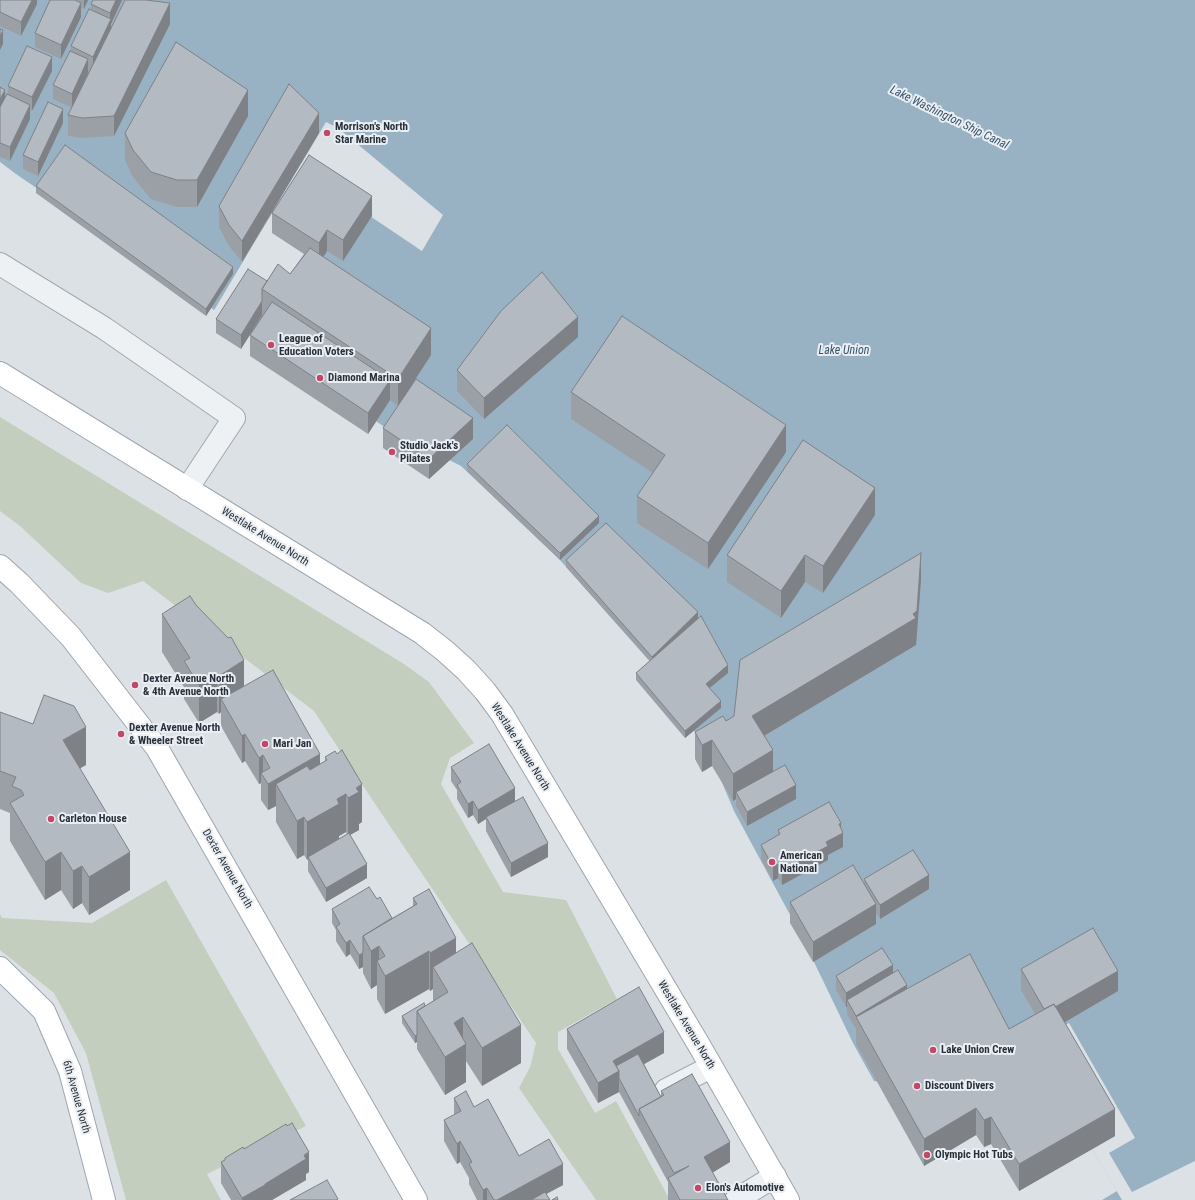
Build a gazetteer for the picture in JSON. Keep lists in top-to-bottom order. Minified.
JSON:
{"streets":{"main road":["Westlake Avenue North","Dexter Avenue North","6th Avenue North"]},"water":["Lake Washington Ship Canal","Lake Union"],"places":["Morrison's North Star Marine","League of Education Voters","Diamond Marina","Studio Jack's Pilates","Dexter Avenue North & 4th Avenue North","Dexter Avenue North & Wheeler Street","Mari Jan","Carleton House","American National","Lake Union Crew","Discount Divers","Olympic Hot Tubs","Elon's Automotive"]}
